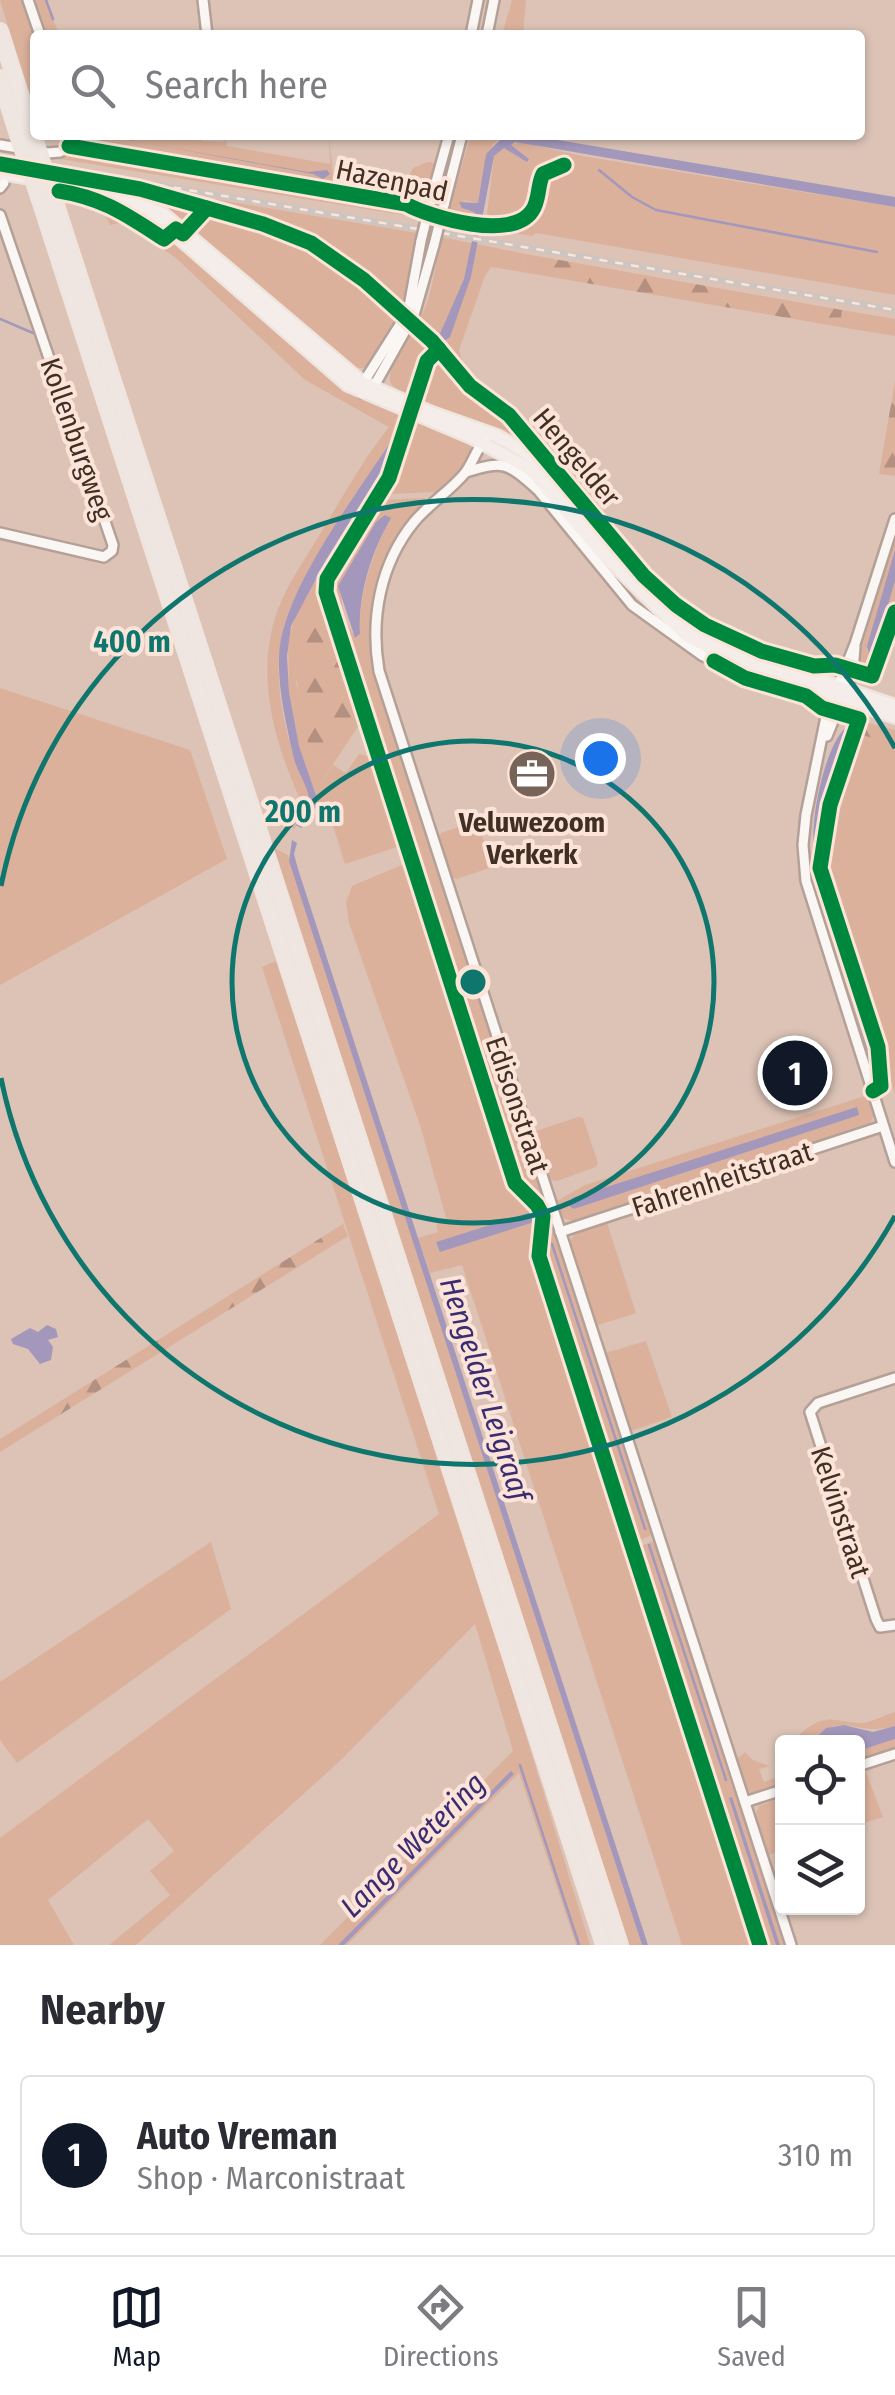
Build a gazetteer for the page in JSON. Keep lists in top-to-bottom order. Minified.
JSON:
{"streets":{"main road":["Hengelder"],"street":["Kollenburgweg","Edisonstraat","Fahrenheitstraat","Kelvinstraat"],"cycle path":["Hazenpad"]},"crossings":[["Hengelder","Edisonstraat"],["Edisonstraat","Fahrenheitstraat"]],"water":["Hengelder Leigraaf","Lange Wetering"],"places":{"office":["Veluwezoom Verkerk"]},"page":{"search":"Search here","pins":"1","heading":"Nearby","list":[{"mark":"1","name":"Auto Vreman","note":"Shop · Marconistraat","value":"310 m"}],"nav":["Map","Directions","Saved"]},"rings":["400 m","200 m"]}
